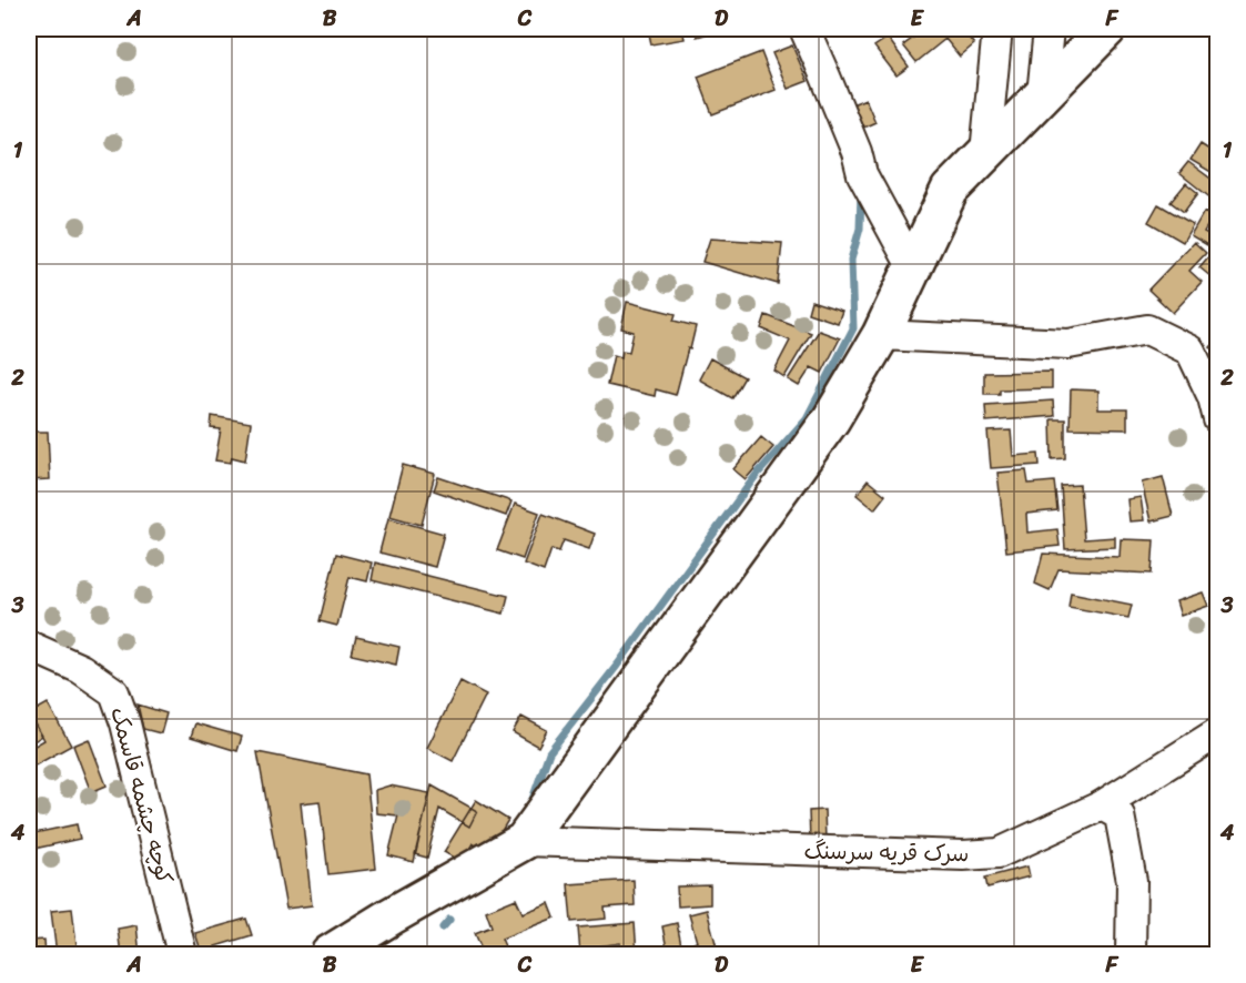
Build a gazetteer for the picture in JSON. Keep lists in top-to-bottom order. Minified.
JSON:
{"streets":{"street":["کوچه چشمه قاسمک","سرک قریه سرسنگ"]},"grid":{"columns":["A","B","C","D","E","F"],"rows":["1","2","3","4"]}}
